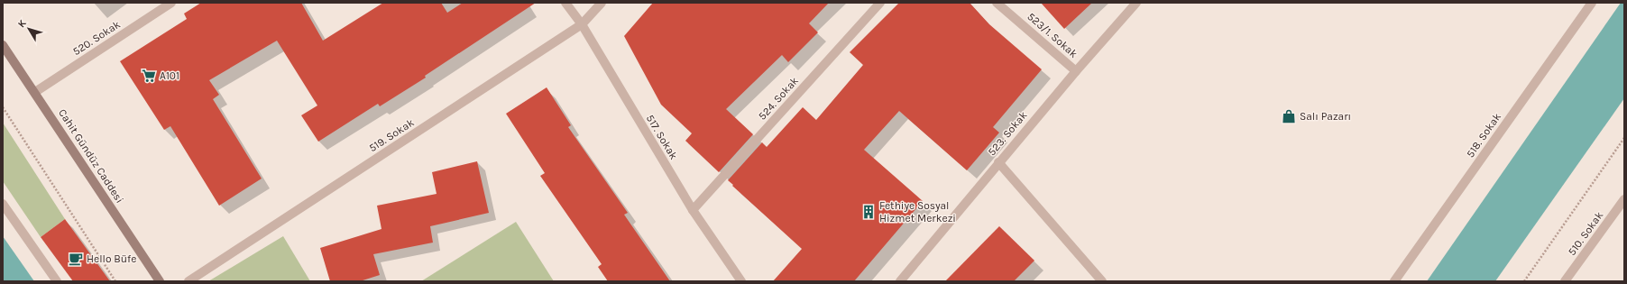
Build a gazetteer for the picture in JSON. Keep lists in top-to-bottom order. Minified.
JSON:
{"streets":{"main road":["Cahit Gündüz Caddesi"],"street":["523/1. Sokak","520. Sokak","524. Sokak","523. Sokak","519. Sokak","518. Sokak","517. Sokak","510. Sokak"]},"crossings":[["523/1. Sokak","523. Sokak"],["520. Sokak","Cahit Gündüz Caddesi"],["524. Sokak","517. Sokak"],["519. Sokak","517. Sokak"]],"places":{"supermarket":["A101"],"shop":["Salı Pazarı"],"building":["Fethiye Sosyal Hizmet Merkezi"],"cafe":["Hello Büfe"]},"north":"top left"}
